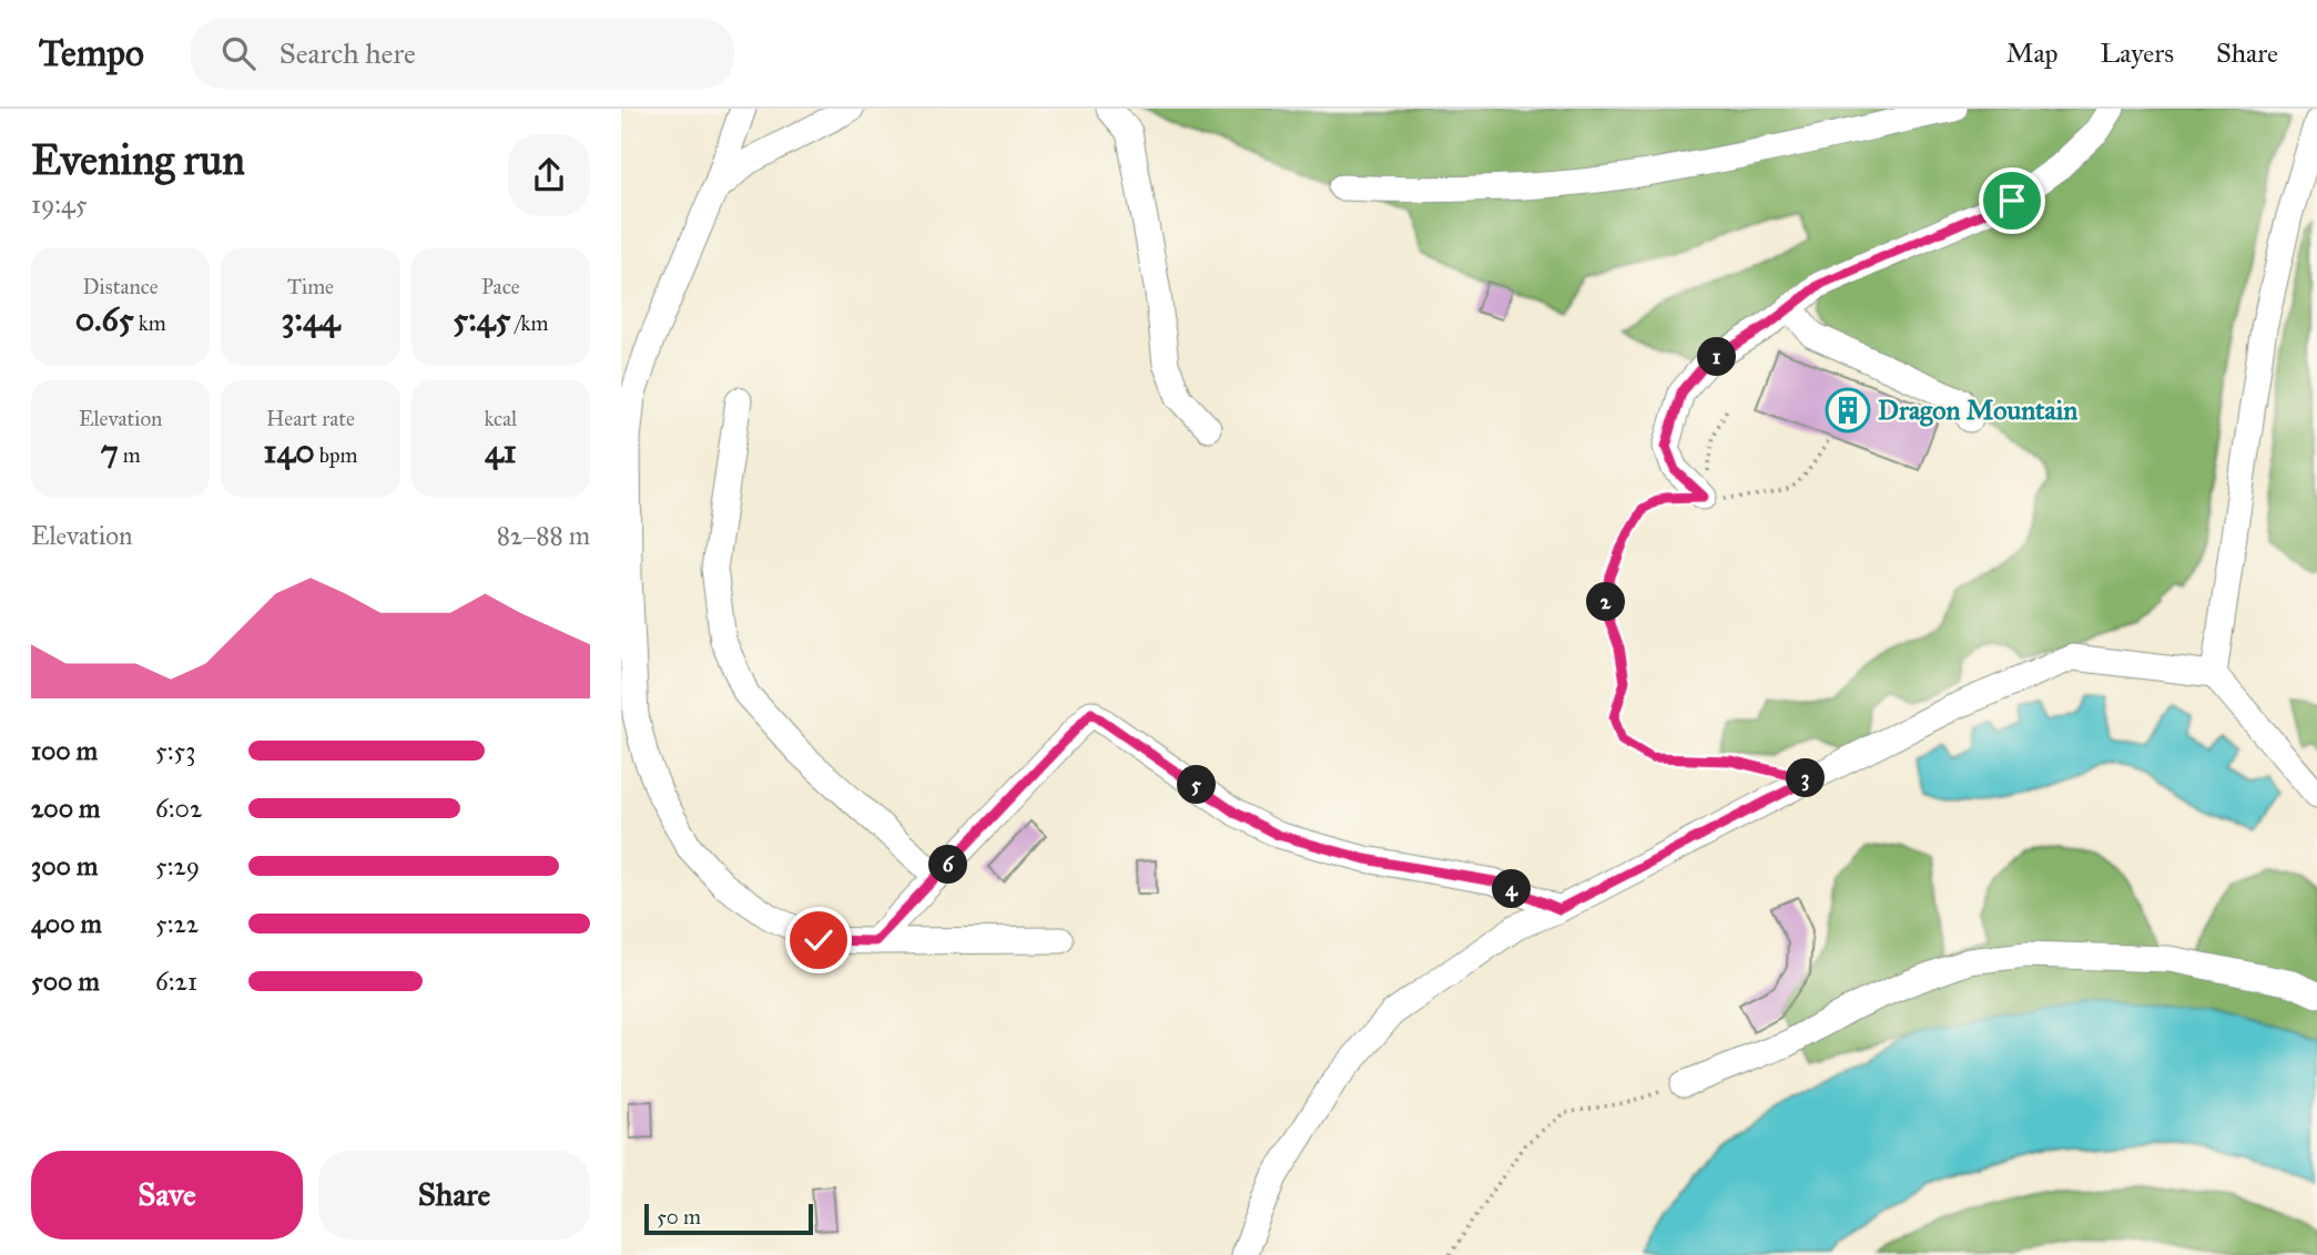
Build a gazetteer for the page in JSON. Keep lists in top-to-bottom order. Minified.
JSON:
{"places":{"building":["Dragon Mountain"]},"scale_bar":"50 m","page":{"header":"Tempo","search":"Search here","nav":["Map","Layers","Share"],"heading":["Evening run","19:45"],"stats":[["Distance","0.65 km"],["Time","3:44"],["Pace","5:45 /km"],["Elevation","7 m"],["Heart rate","140 bpm"],["kcal","41"]],"pins":["1","2","3","5","6","4"],"chart":["Elevation","82–88 m"],"list":[{"name":"100 m","note":"5:53"},{"name":"200 m","note":"6:02"},{"name":"300 m","note":"5:29"},{"name":"400 m","note":"5:22"},{"name":"500 m","note":"6:21"}],"buttons":["Save","Share"],"scale":"50 m"}}
